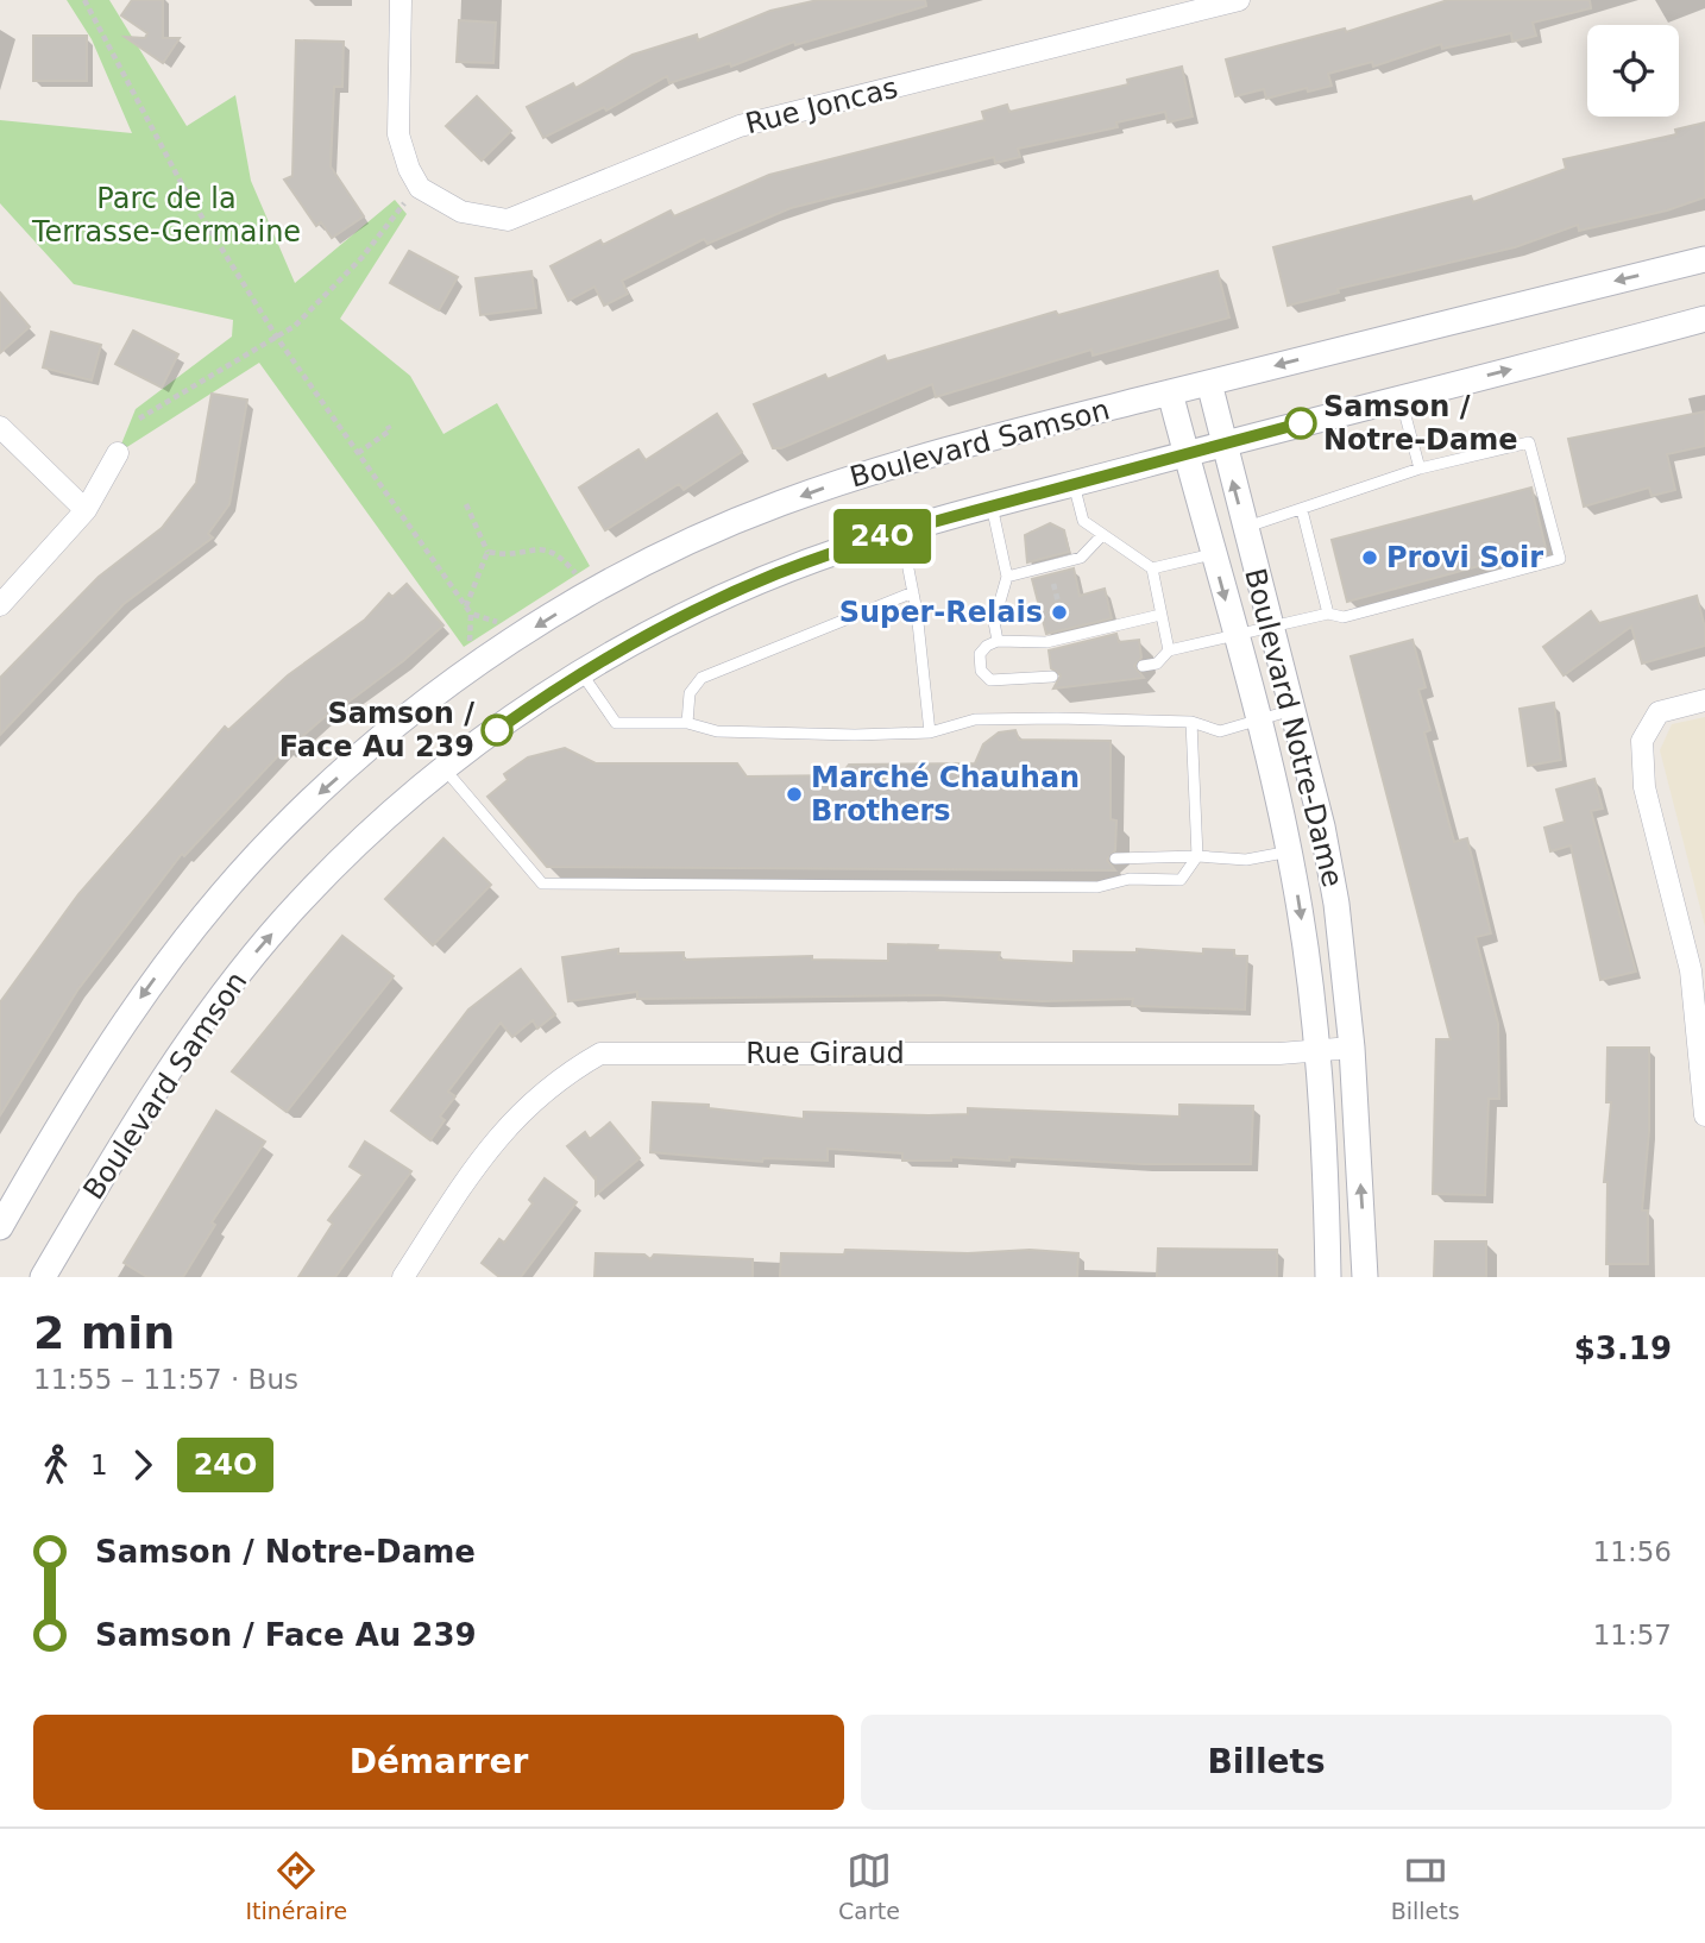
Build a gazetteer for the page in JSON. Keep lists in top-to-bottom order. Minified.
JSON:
{"streets":{"street":["Rue Joncas","Boulevard Samson","Boulevard Notre-Dame","Rue Giraud"]},"crossings":[["Boulevard Samson","Boulevard Notre-Dame"],["Boulevard Notre-Dame","Rue Giraud"]],"parks":["Parc de la Terrasse-Germaine"],"places":["Samson / Notre-Dame","Provi Soir","Super-Relais","Samson / Face Au 239","Marché Chauhan Brothers"],"lines":["bus line 24O"],"page":{"on_map":"24O","heading":["2 min","11:55 – 11:57 · Bus","$3.19"],"legs":["1","24O"],"list":[{"name":"Samson / Notre-Dame","value":"11:56"},{"name":"Samson / Face Au 239","value":"11:57"}],"buttons":["Démarrer","Billets"],"tabs":["Itinéraire","Carte","Billets"]}}
